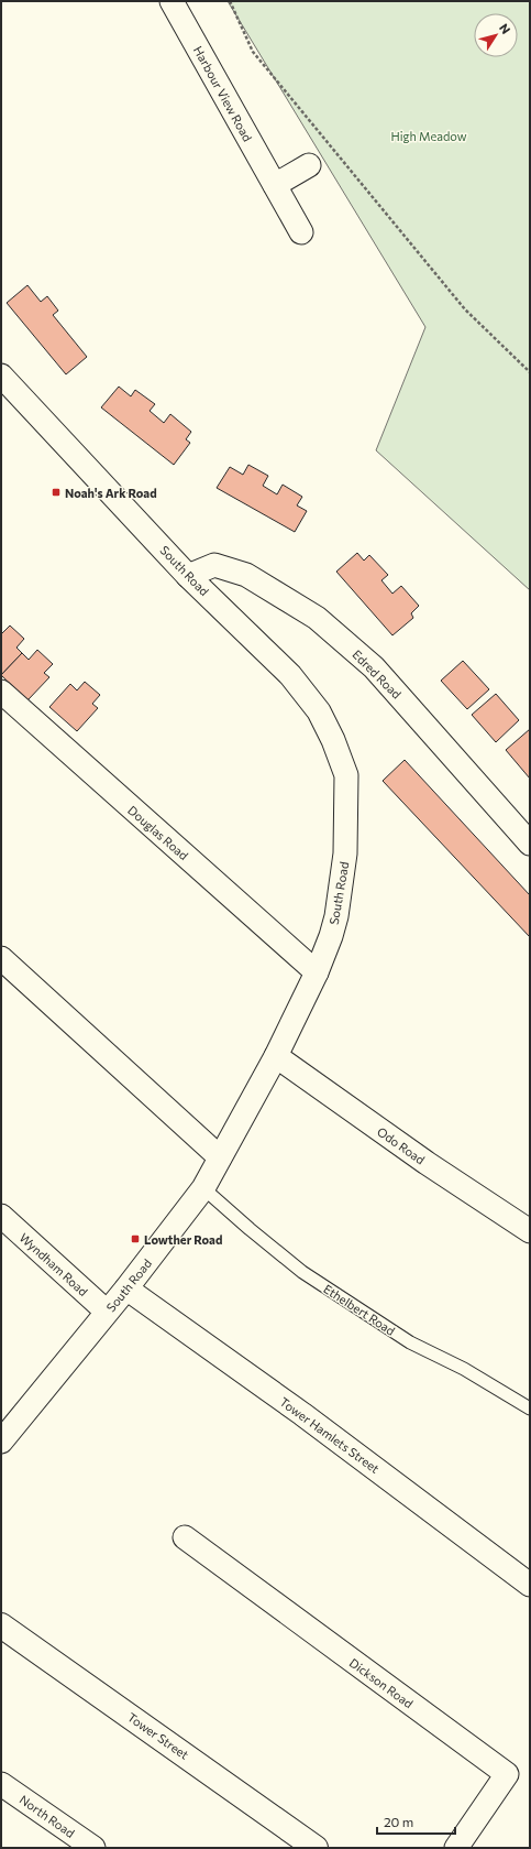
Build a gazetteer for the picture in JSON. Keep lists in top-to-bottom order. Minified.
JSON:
{"streets":{"street":["Harbour View Road","South Road","Edred Road","Douglas Road","Odo Road","Wyndham Road","Tower Hamlets Street","Dickson Road","Tower Street","North Road"],"lane":["Ethelbert Road"]},"crossings":[["South Road","Edred Road"],["South Road","Douglas Road"],["South Road","Odo Road"],["South Road","Wyndham Road"],["South Road","Ethelbert Road"],["South Road","Tower Hamlets Street"]],"parks":["High Meadow"],"places":{"transit":["Noah's Ark Road","Lowther Road"]},"scale_bar":"20 m","north":"top right"}
